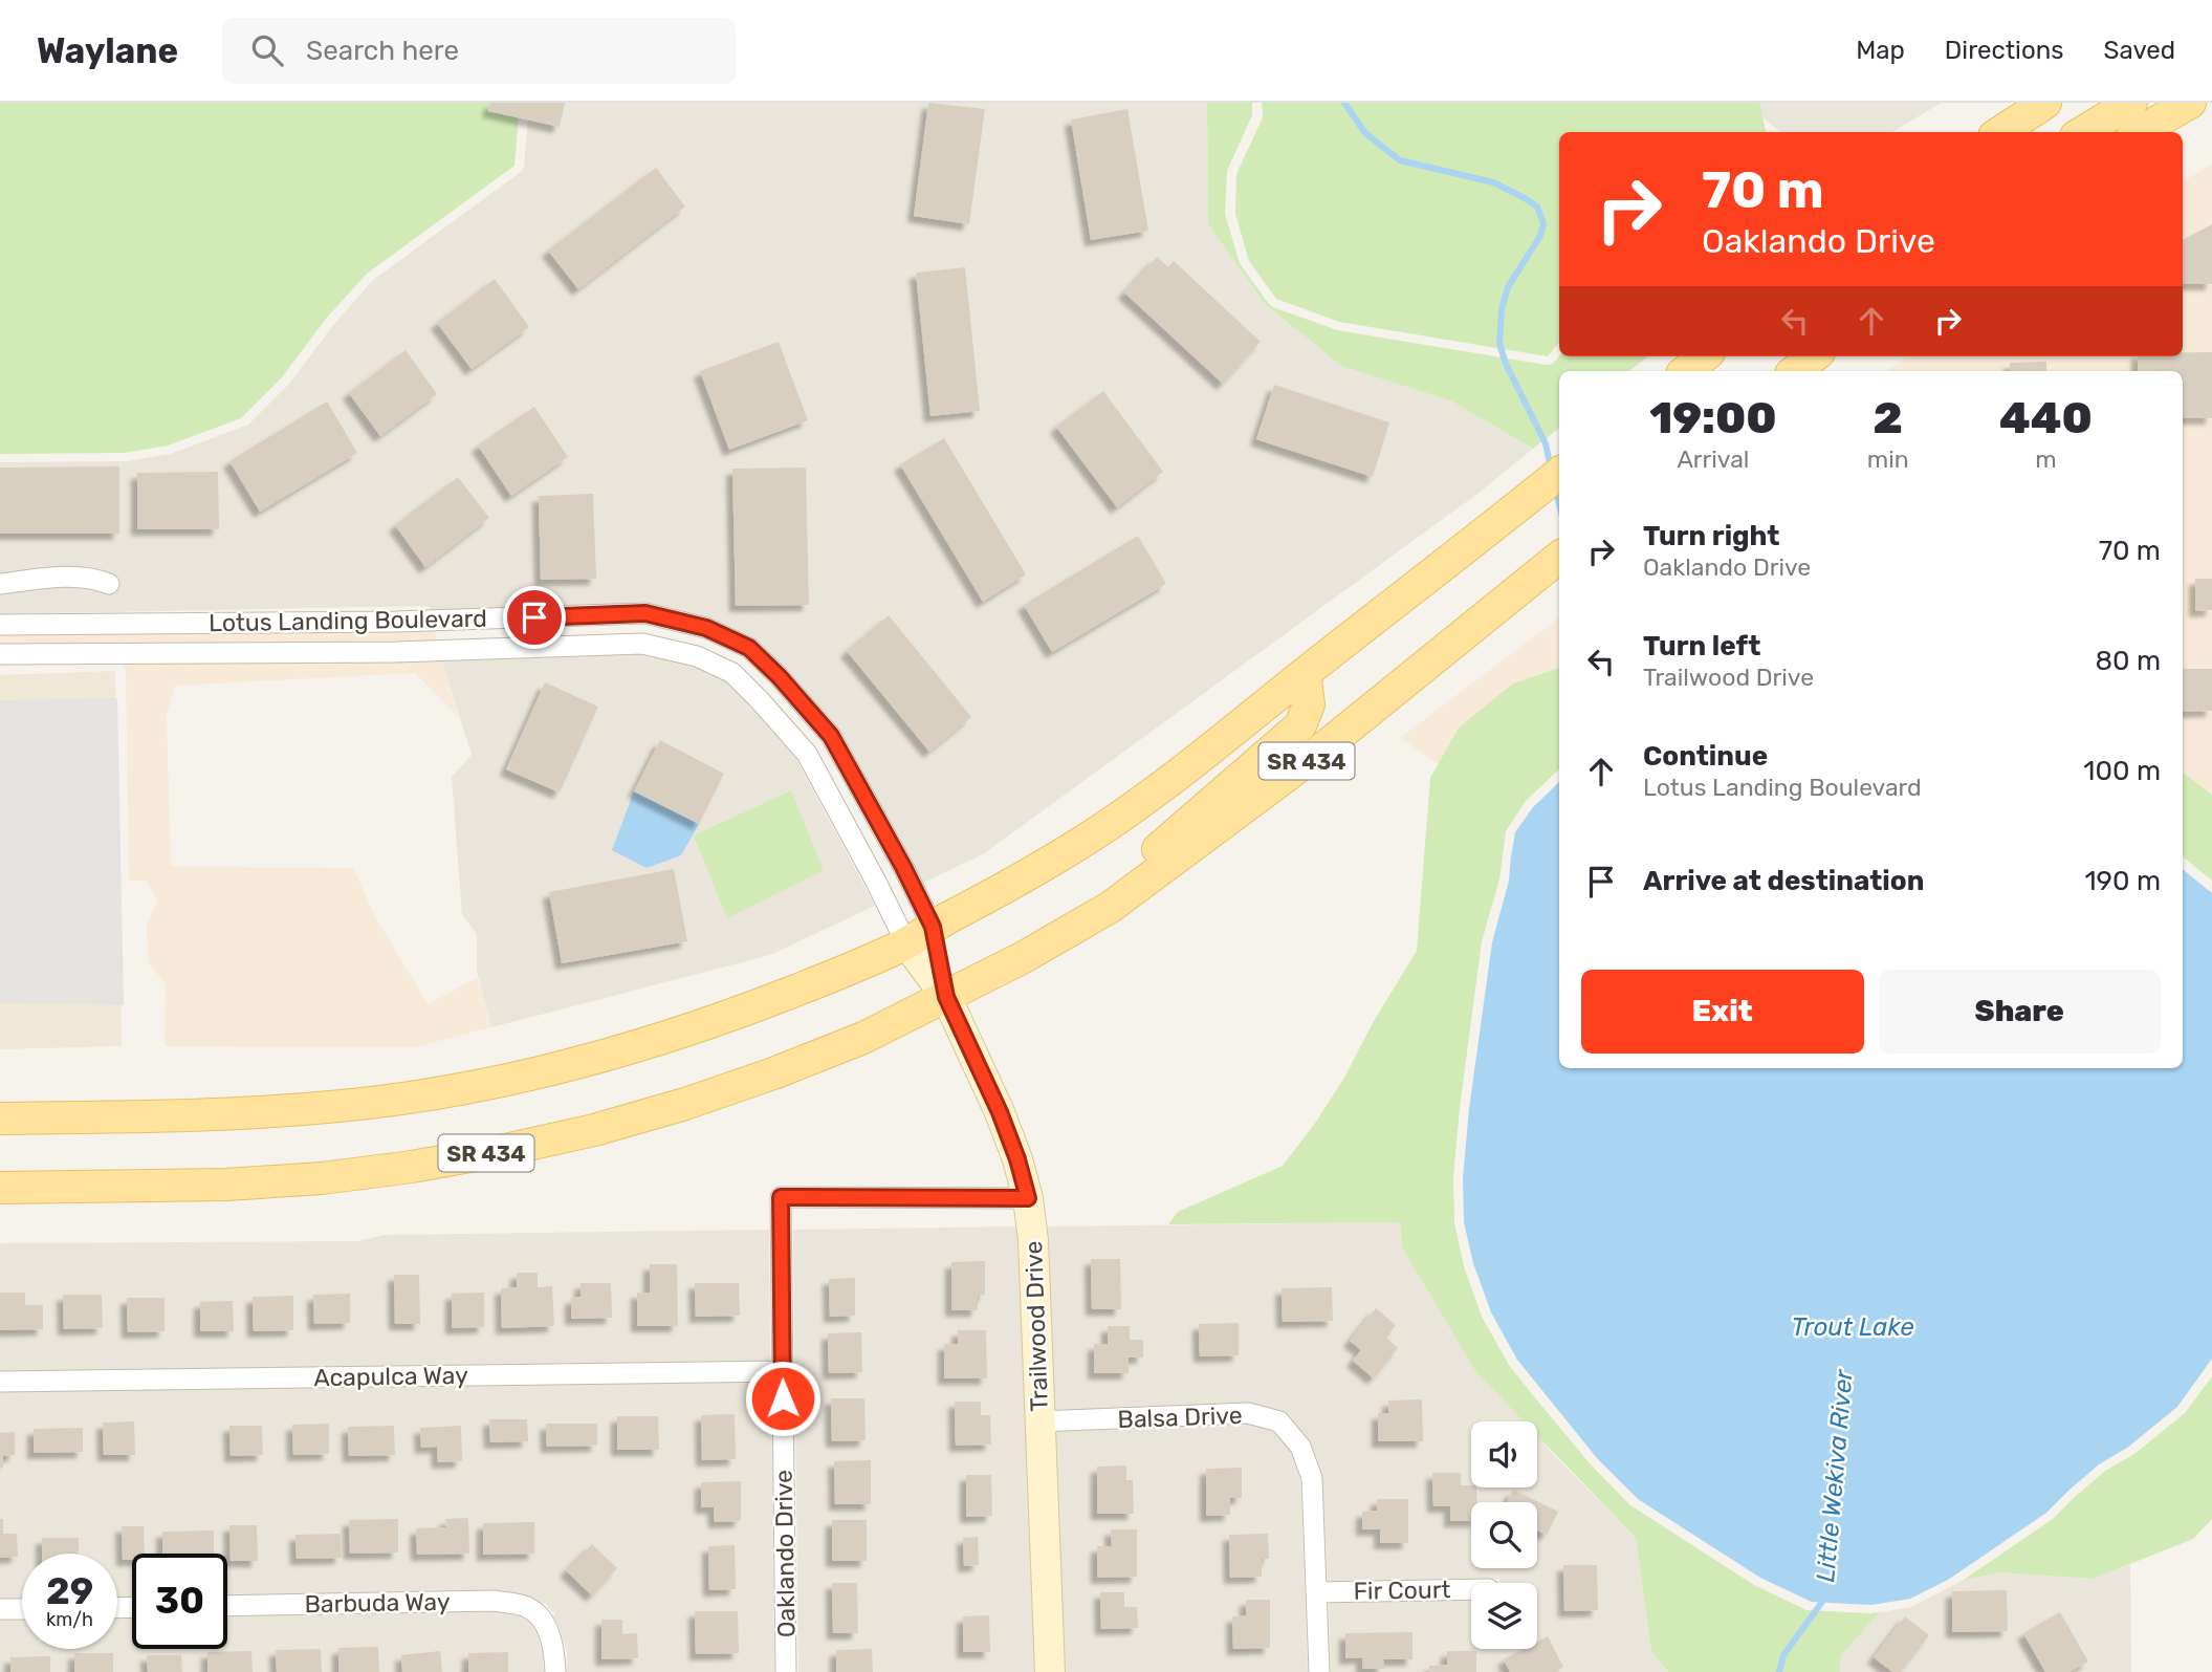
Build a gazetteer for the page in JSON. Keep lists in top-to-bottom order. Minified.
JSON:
{"streets":{"main road":["SR 434"],"street":["Lotus Landing Boulevard","Trailwood Drive","Acapulca Way","Balsa Drive","Oaklando Drive","Fir Court","Barbuda Way"]},"crossings":[["Lotus Landing Boulevard","SR 434"],["Lotus Landing Boulevard","Trailwood Drive"],["SR 434","Trailwood Drive"],["Trailwood Drive","Balsa Drive"],["Trailwood Drive","Oaklando Drive"],["Acapulca Way","Oaklando Drive"],["Balsa Drive","Fir Court"]],"water":["Trout Lake","Little Wekiva River"],"page":{"header":"Waylane","search":"Search here","nav":["Map","Directions","Saved"],"turn":["70 m","Oaklando Drive"],"eta":["19:00","Arrival","2","min","440","m"],"list":[{"name":"Turn right","note":"Oaklando Drive","value":"70 m"},{"name":"Turn left","note":"Trailwood Drive","value":"80 m"},{"name":"Continue","note":"Lotus Landing Boulevard","value":"100 m"},{"name":"Arrive at destination","value":"190 m"}],"buttons":["Exit","Share"],"speed":"29 km/h","limit":"30"}}
